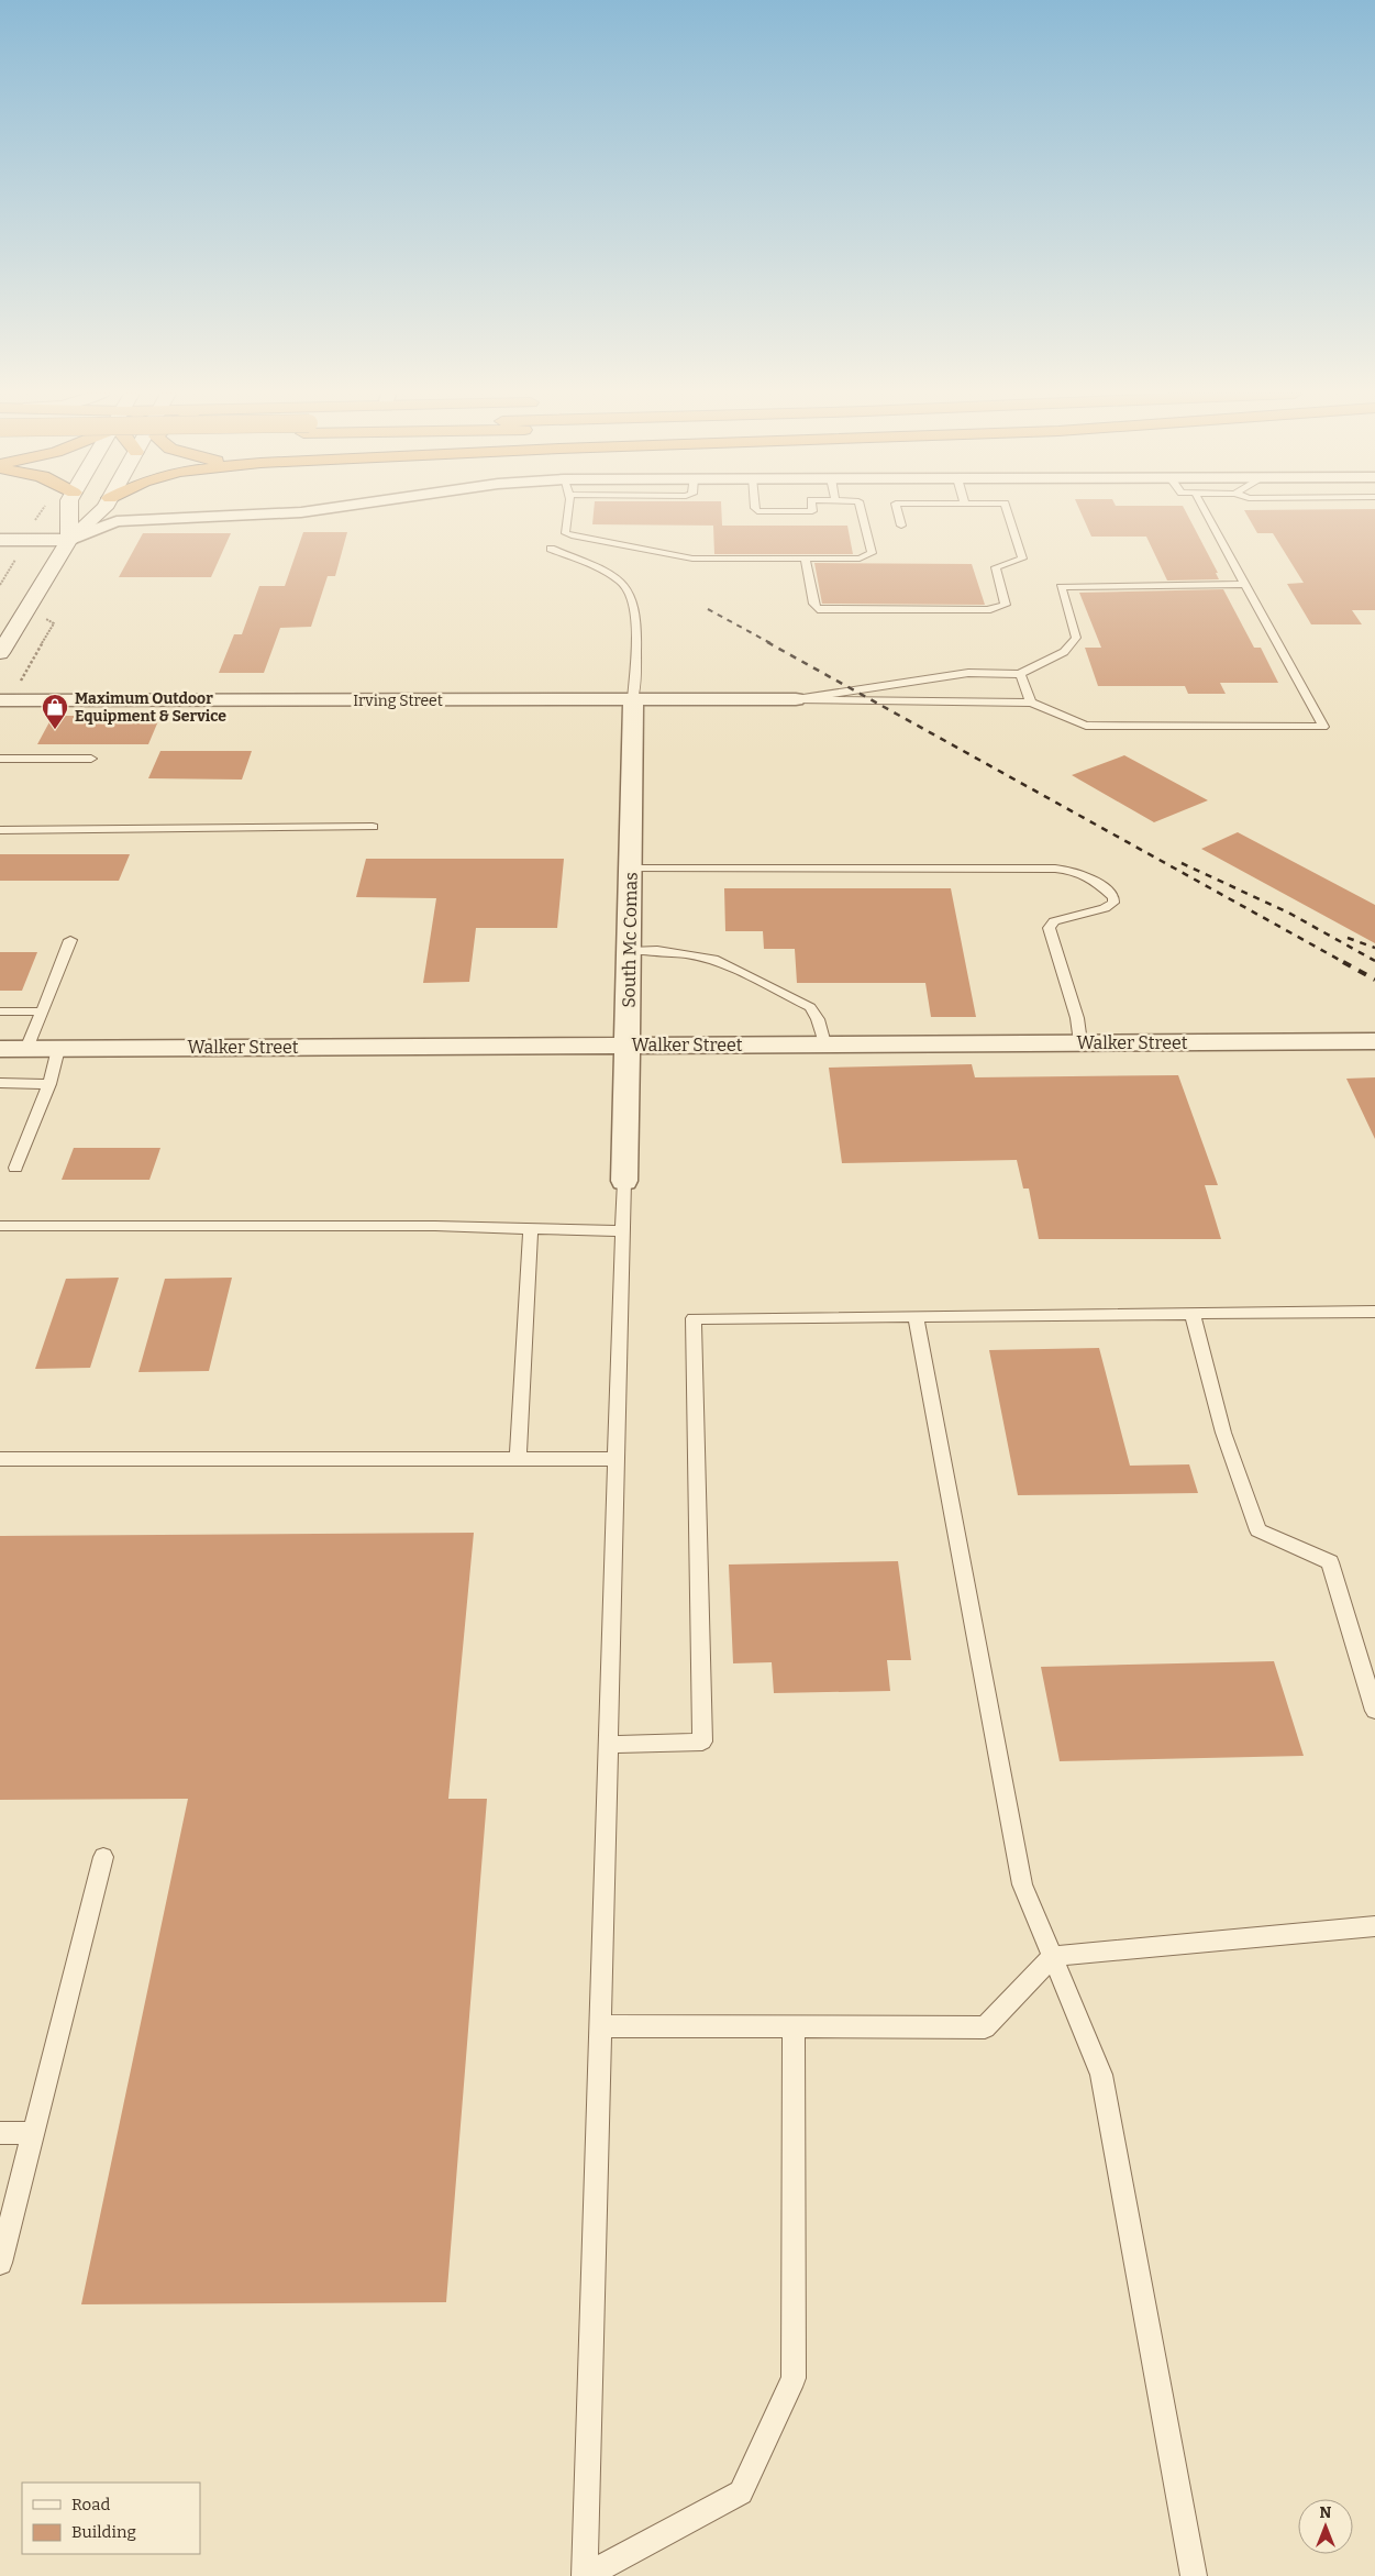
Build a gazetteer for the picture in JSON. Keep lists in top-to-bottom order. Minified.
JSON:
{"streets":{"street":["Irving Street","South Mc Comas","Walker Street"]},"crossings":[["Irving Street","South Mc Comas"],["South Mc Comas","Walker Street"]],"places":{"shop":["Maximum Outdoor Equipment & Service"]},"legend":["Road","Building"],"north":"top"}
